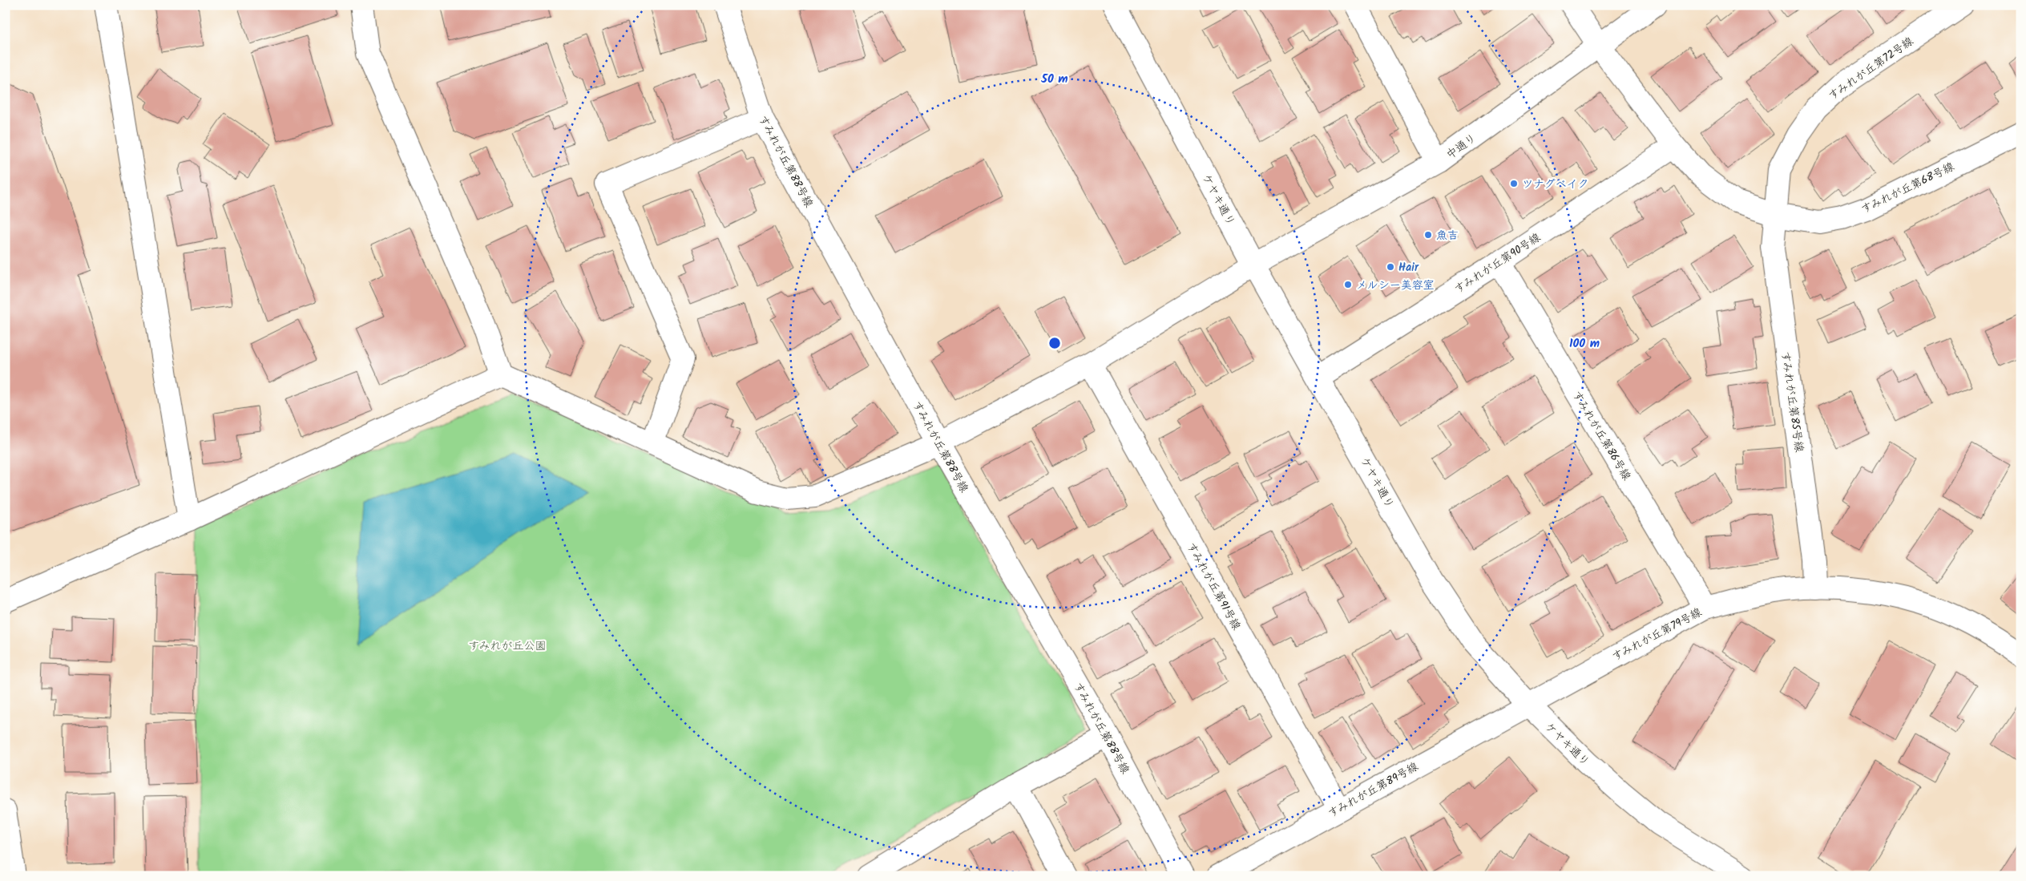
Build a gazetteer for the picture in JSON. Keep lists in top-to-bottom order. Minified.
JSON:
{"streets":{"street":["すみれが丘第72号線","中通り","すみれが丘第88号線","すみれが丘第68号線","ケヤキ通り","すみれが丘第90号線","すみれが丘第85号線","すみれが丘第86号線","すみれが丘第91号線","すみれが丘第79号線","すみれが丘第89号線"]},"crossings":[["すみれが丘第72号線","すみれが丘第68号線"],["すみれが丘第72号線","すみれが丘第85号線"],["中通り","すみれが丘第88号線"],["中通り","すみれが丘第68号線"],["中通り","ケヤキ通り"],["中通り","すみれが丘第91号線"],["すみれが丘第68号線","すみれが丘第90号線"],["すみれが丘第68号線","すみれが丘第85号線"],["ケヤキ通り","すみれが丘第90号線"],["ケヤキ通り","すみれが丘第79号線"],["ケヤキ通り","すみれが丘第89号線"],["すみれが丘第90号線","すみれが丘第86号線"],["すみれが丘第85号線","すみれが丘第79号線"],["すみれが丘第86号線","すみれが丘第79号線"],["すみれが丘第91号線","すみれが丘第89号線"],["すみれが丘第79号線","すみれが丘第89号線"]],"parks":["すみれが丘公園"],"places":["ツナグベイク","魚吉","Hair","メルシー美容室"],"rings":["50 m","100 m"]}
